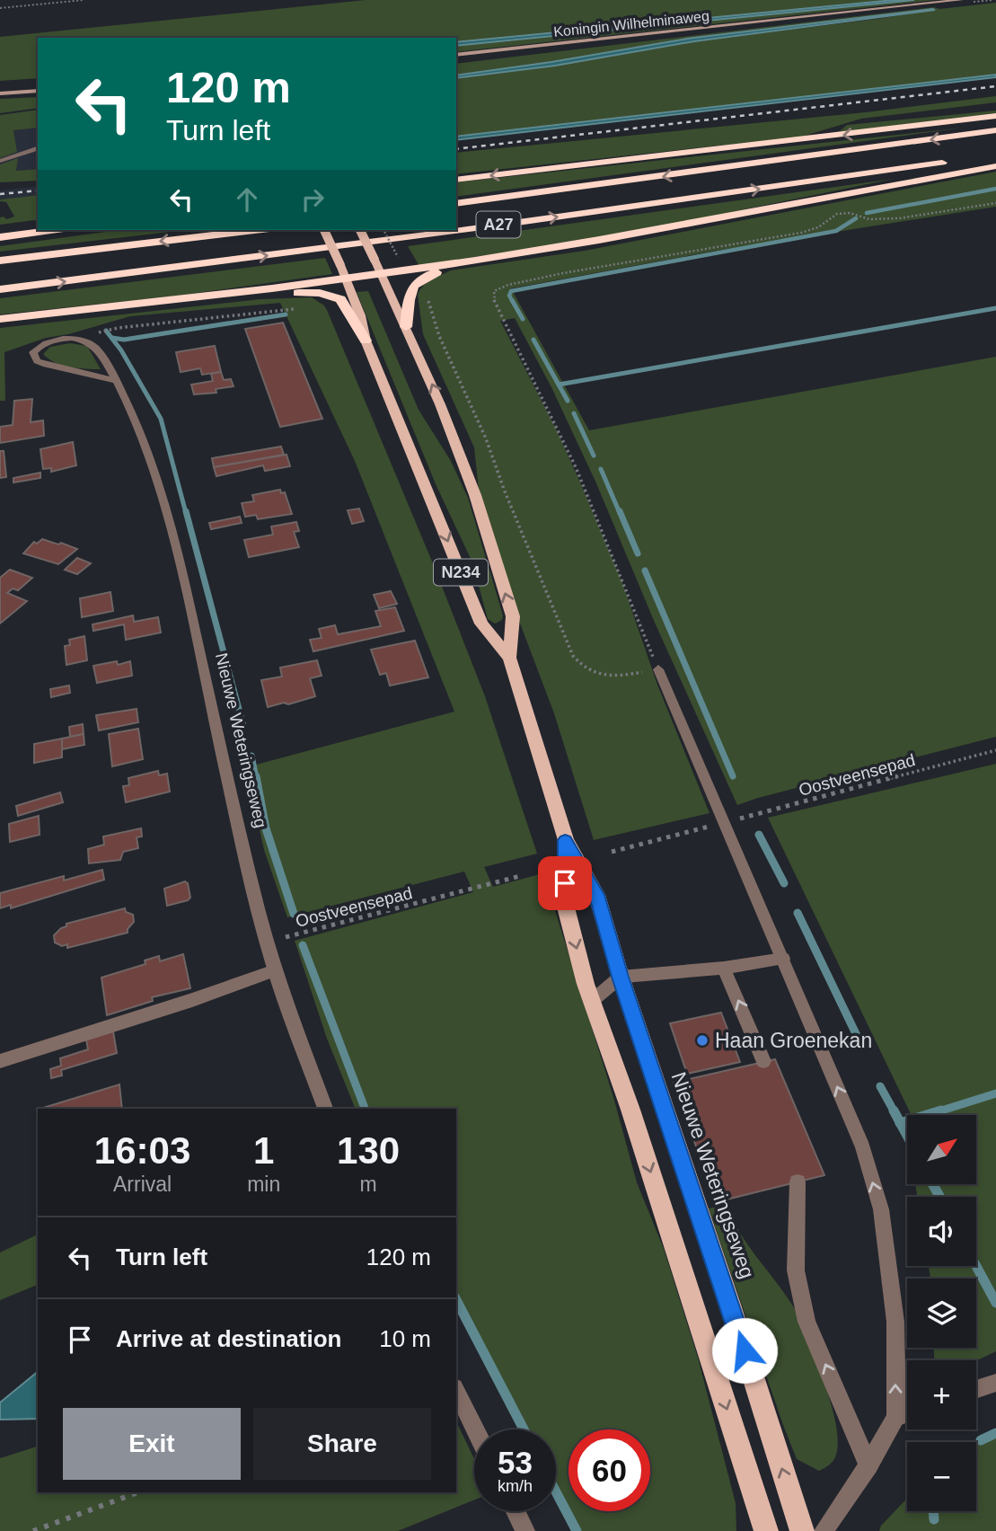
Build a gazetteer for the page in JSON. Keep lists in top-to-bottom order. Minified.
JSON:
{"streets":{"highway":["A27"],"main road":["Koningin Wilhelminaweg","N234","Nieuwe Weteringseweg"],"path":["Oostveensepad"]},"crossings":[["A27","Nieuwe Weteringseweg"],["Nieuwe Weteringseweg","Oostveensepad"]],"places":["Haan Groenekan"],"north":"top right","page":{"turn":["120 m","Turn left"],"eta":["16:03","Arrival","1","min","130","m"],"map_buttons":["+","−"],"list":[{"name":"Turn left","value":"120 m"},{"name":"Arrive at destination","value":"10 m"}],"buttons":["Exit","Share"],"speed":"53 km/h","limit":"60"}}
